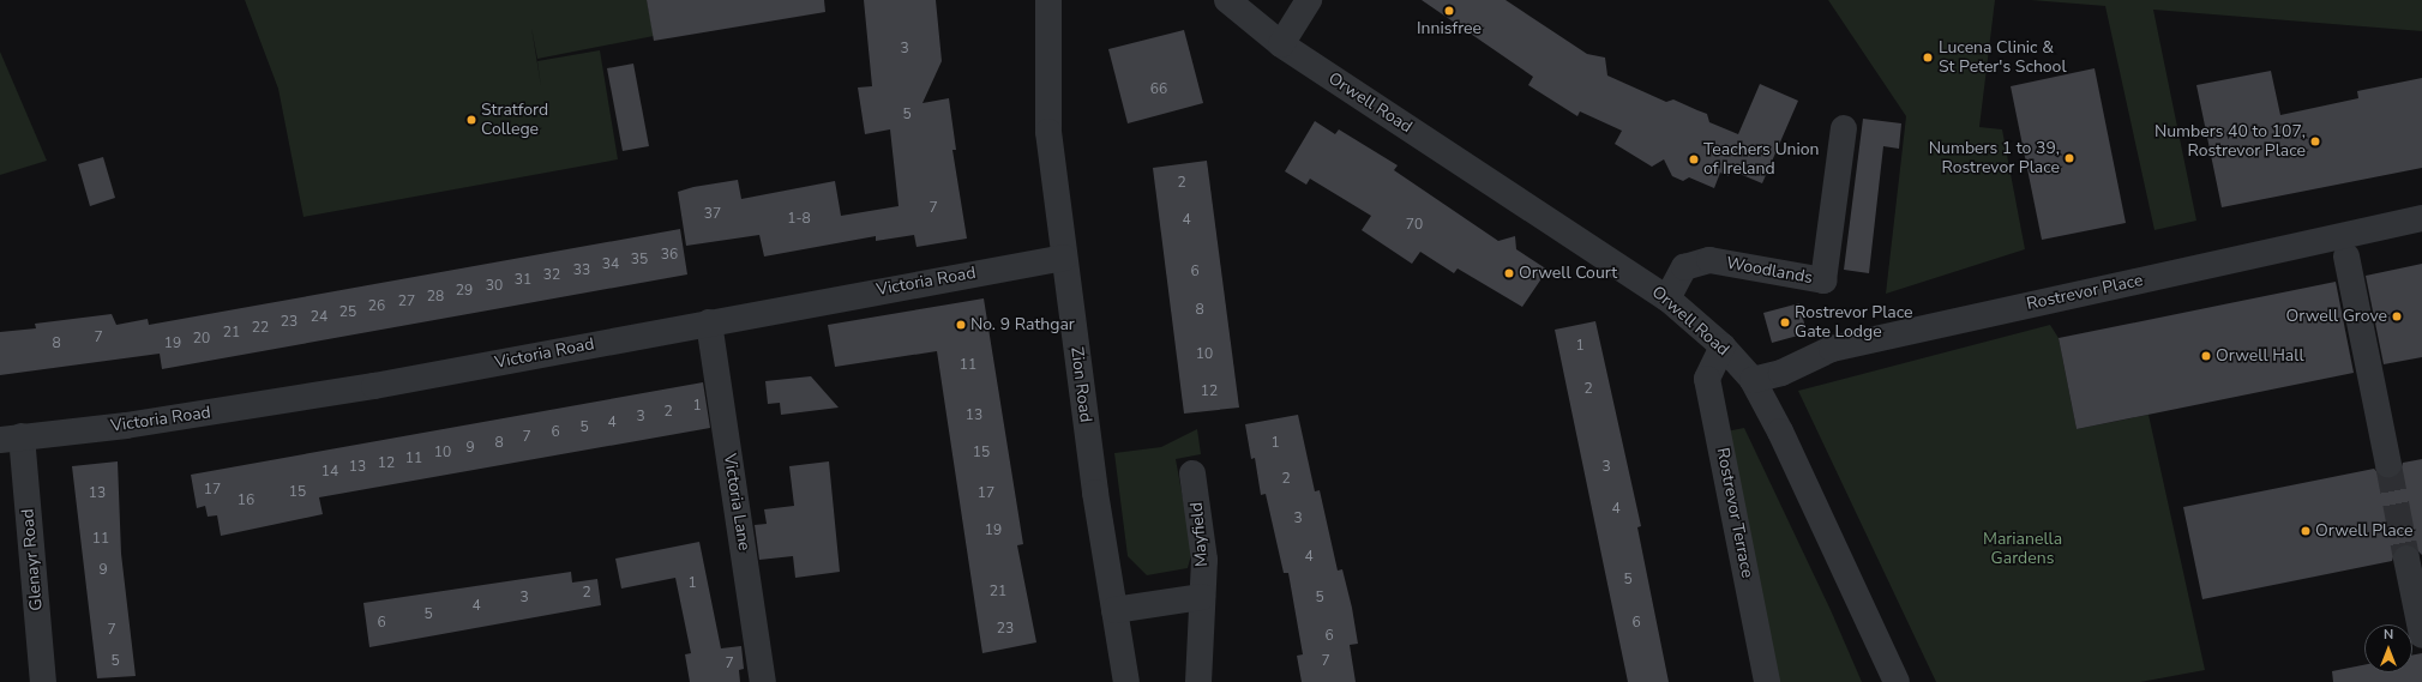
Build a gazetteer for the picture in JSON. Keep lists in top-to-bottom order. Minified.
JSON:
{"streets":{"street":["Orwell Road","Woodlands","Victoria Road","Rostrevor Place","Zion Road","Victoria Lane","Rostrevor Terrace","Mayfield","Glenayr Road"]},"crossings":[["Orwell Road","Woodlands"],["Orwell Road","Rostrevor Place"],["Orwell Road","Rostrevor Terrace"],["Victoria Road","Zion Road"],["Victoria Road","Victoria Lane"],["Victoria Road","Glenayr Road"]],"parks":["Marianella Gardens"],"places":["Innisfree","Lucena Clinic & St Peter's School","Stratford College","Numbers 40 to 107, Rostrevor Place","Numbers 1 to 39, Rostrevor Place","Teachers Union of Ireland","Orwell Court","Orwell Grove","Rostrevor Place Gate Lodge","No. 9 Rathgar","Orwell Hall","Orwell Place"],"house_numbers":["3","66","5","2","7","37","1-8","4","70","36","35","34","33","6","32","31","30","29","28","27","26","8","25","24","23","22","21","7","20","8","19","1","10","11","2","12","1","2","13","3","4","5","6","7","8","1","9","10","15","11","12","13","3","14","2","17","15","13","17","16","4","3","19","11","4","9","5","1","21","2","3","5","4","5","6","6","23","7","6","5","7","7"],"north":"top"}
